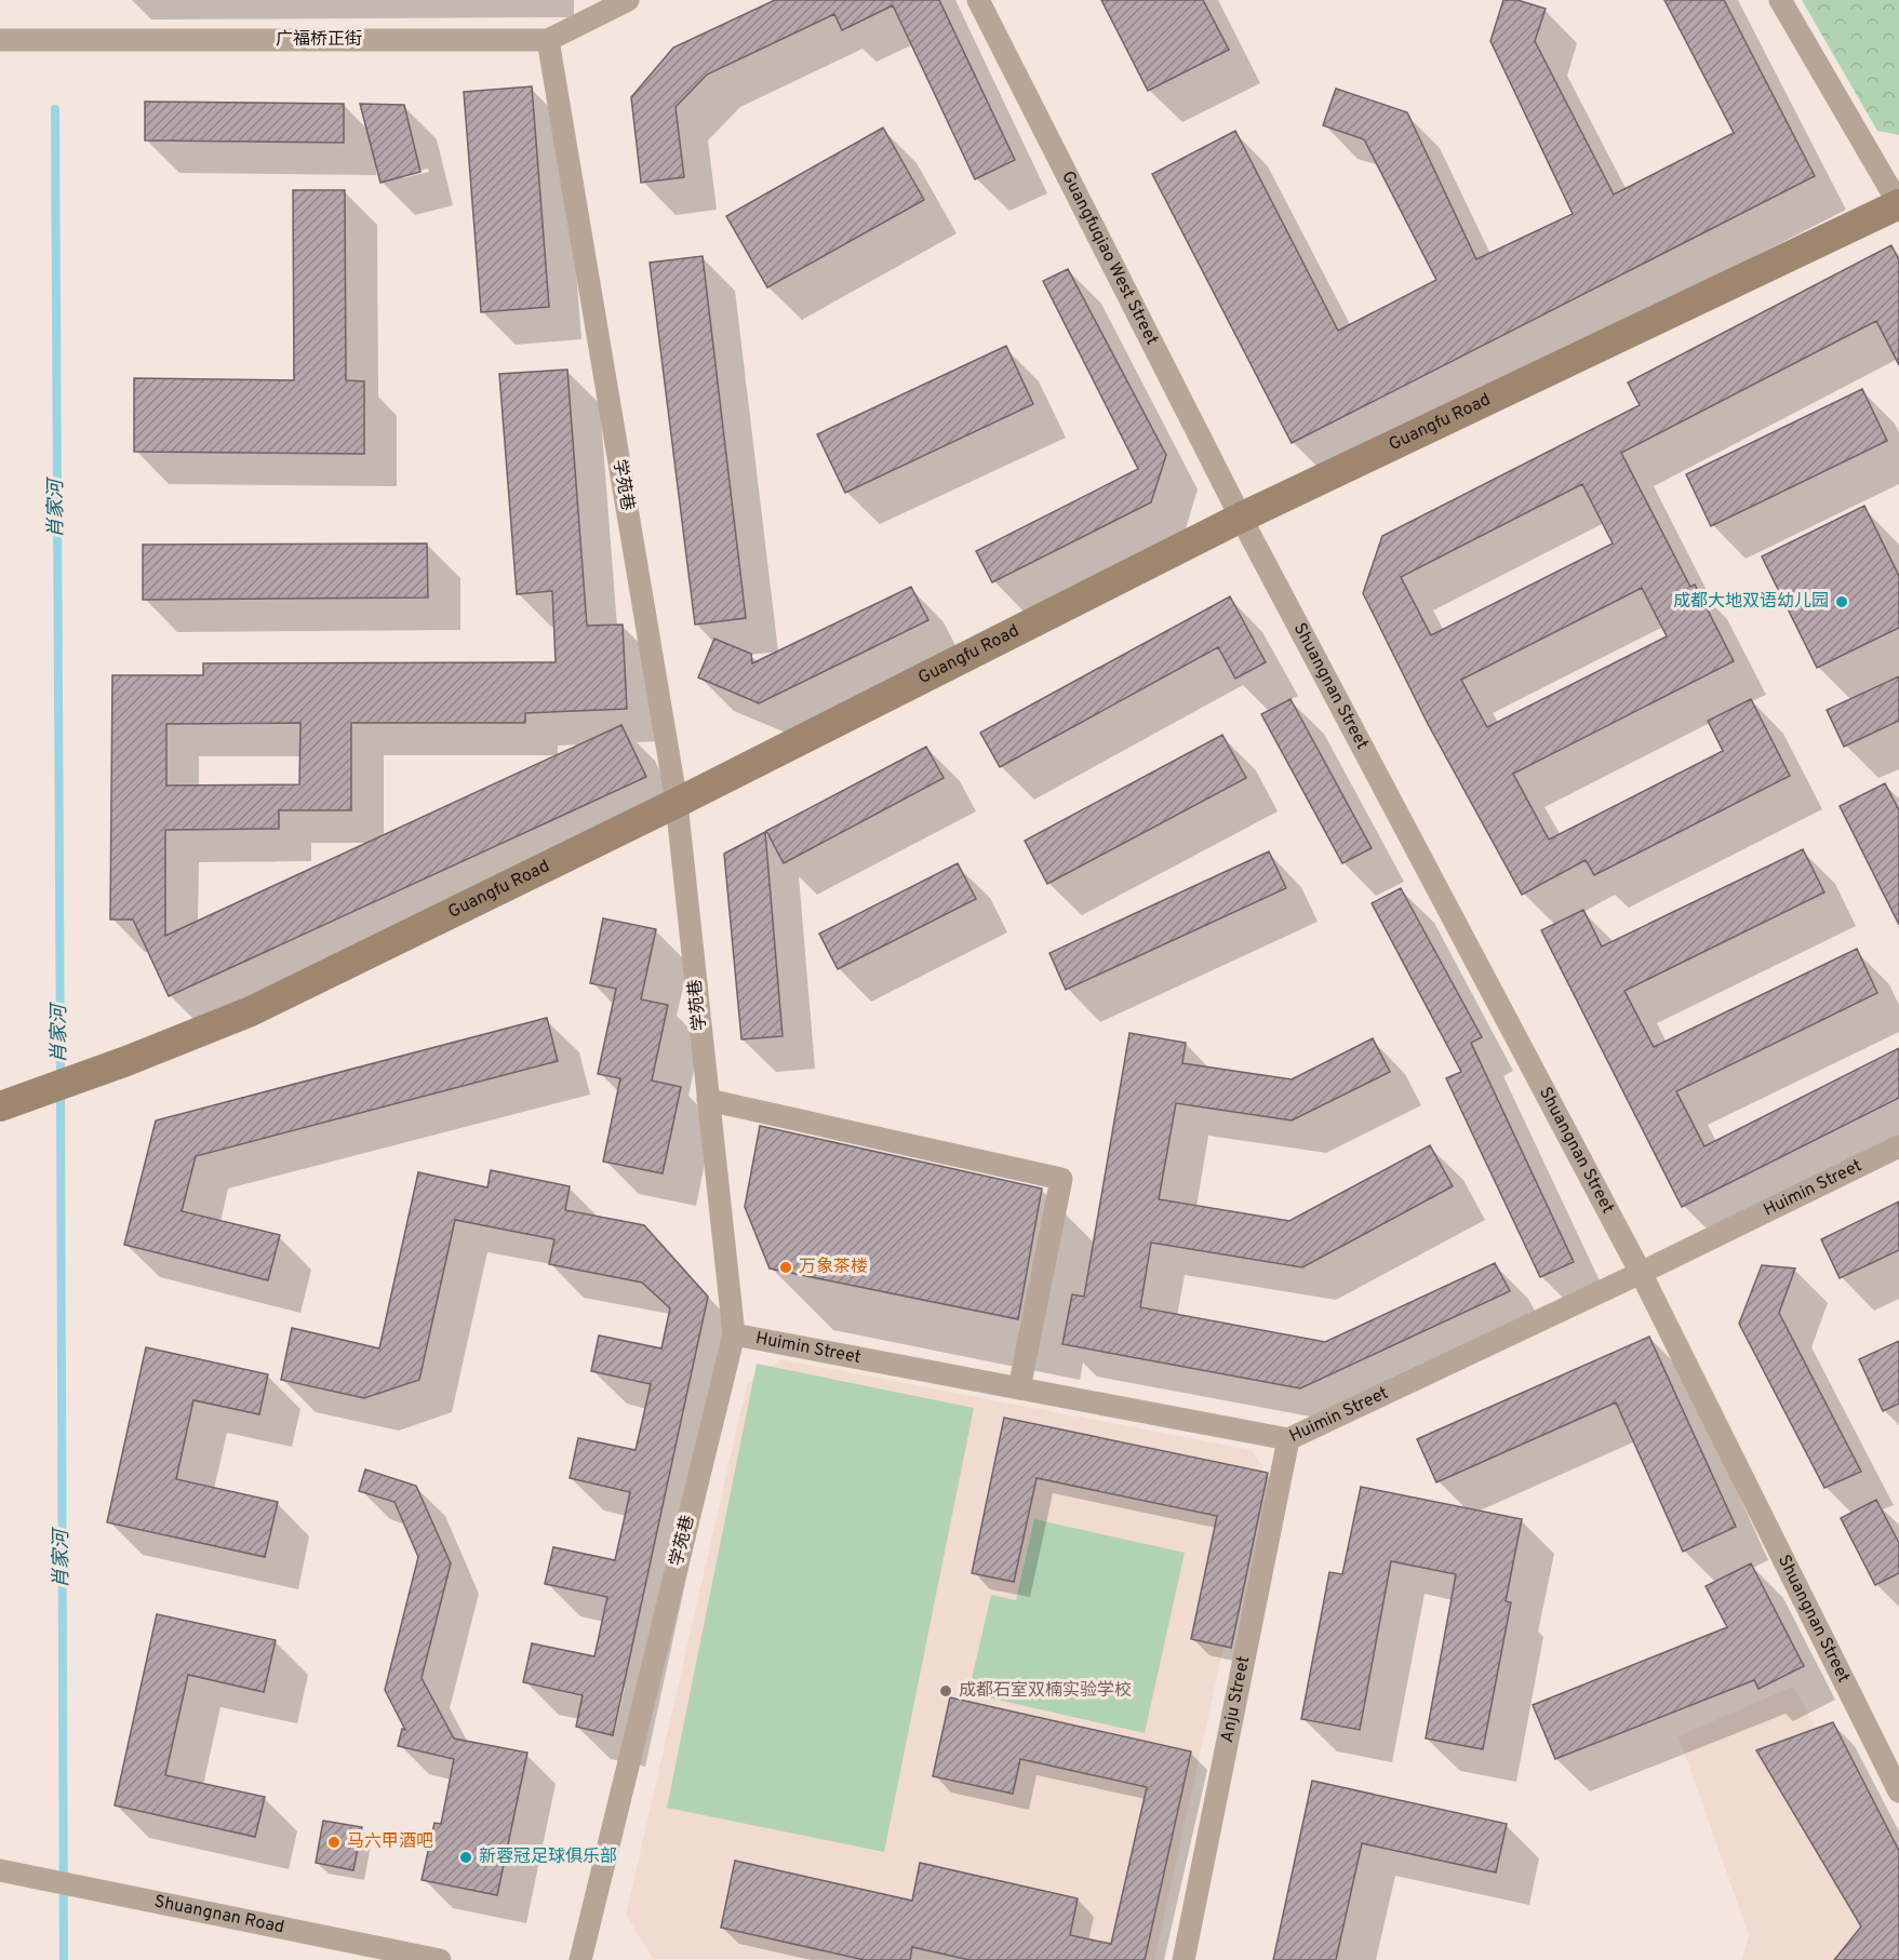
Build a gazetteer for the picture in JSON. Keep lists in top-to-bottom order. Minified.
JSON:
{"streets":{"street":["广福桥正街","Guangfuqiao West Street","Guangfu Road","学苑巷","Shuangnan Street","Huimin Street","Anju Street","Shuangnan Road"]},"crossings":[["广福桥正街","学苑巷"],["Guangfuqiao West Street","Guangfu Road"],["Guangfuqiao West Street","Shuangnan Street"],["Guangfu Road","学苑巷"],["Guangfu Road","Shuangnan Street"],["学苑巷","Huimin Street"],["Shuangnan Street","Huimin Street"],["Huimin Street","Anju Street"]],"water":["肖家河"],"places":["成都大地双语幼儿园","万象茶楼","成都石室双楠实验学校","马六甲酒吧","新蓉冠足球俱乐部"]}
